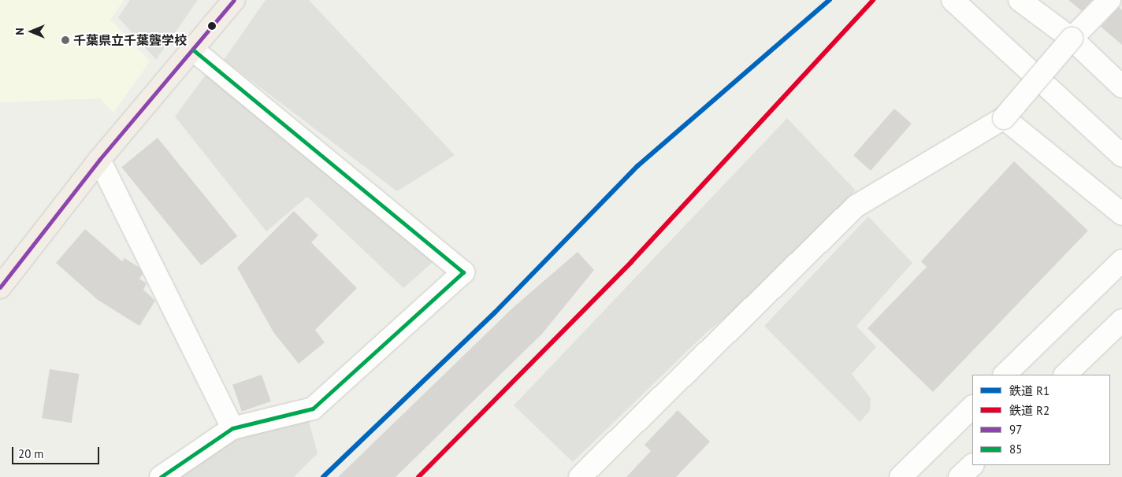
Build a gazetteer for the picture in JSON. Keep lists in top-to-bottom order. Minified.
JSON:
{"places":["千葉県立千葉聾学校"],"lines":["rail line R1","rail line R2","transit line 97","transit line 85"],"legend":["鉄道 R1","鉄道 R2","97","85"],"scale_bar":"20 m","north":"left"}
